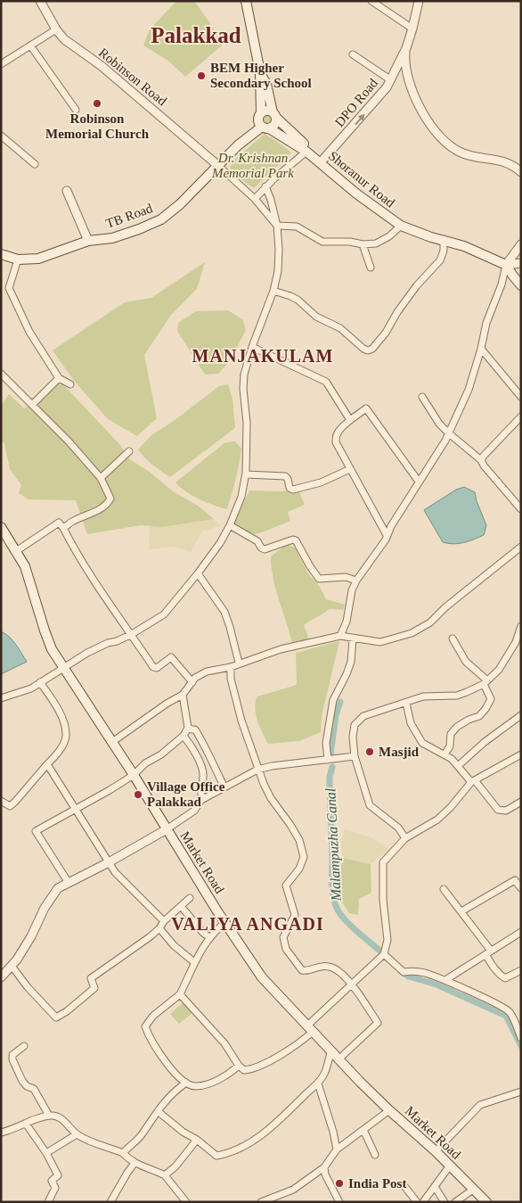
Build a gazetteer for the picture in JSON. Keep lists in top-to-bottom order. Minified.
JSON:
{"streets":{"main road":["Shoranur Road","TB Road","Market Road"],"street":["Robinson Road","DPO Road"]},"crossings":[["Robinson Road","TB Road"],["DPO Road","Shoranur Road"],["Shoranur Road","TB Road"]],"one_way":["DPO Road"],"districts":["Palakkad","MANJAKULAM","VALIYA ANGADI"],"water":["Malampuzha Canal"],"parks":["Dr. Krishnan Memorial Park"],"places":["BEM Higher Secondary School","Robinson Memorial Church","Masjid","Village Office Palakkad","India Post"]}
